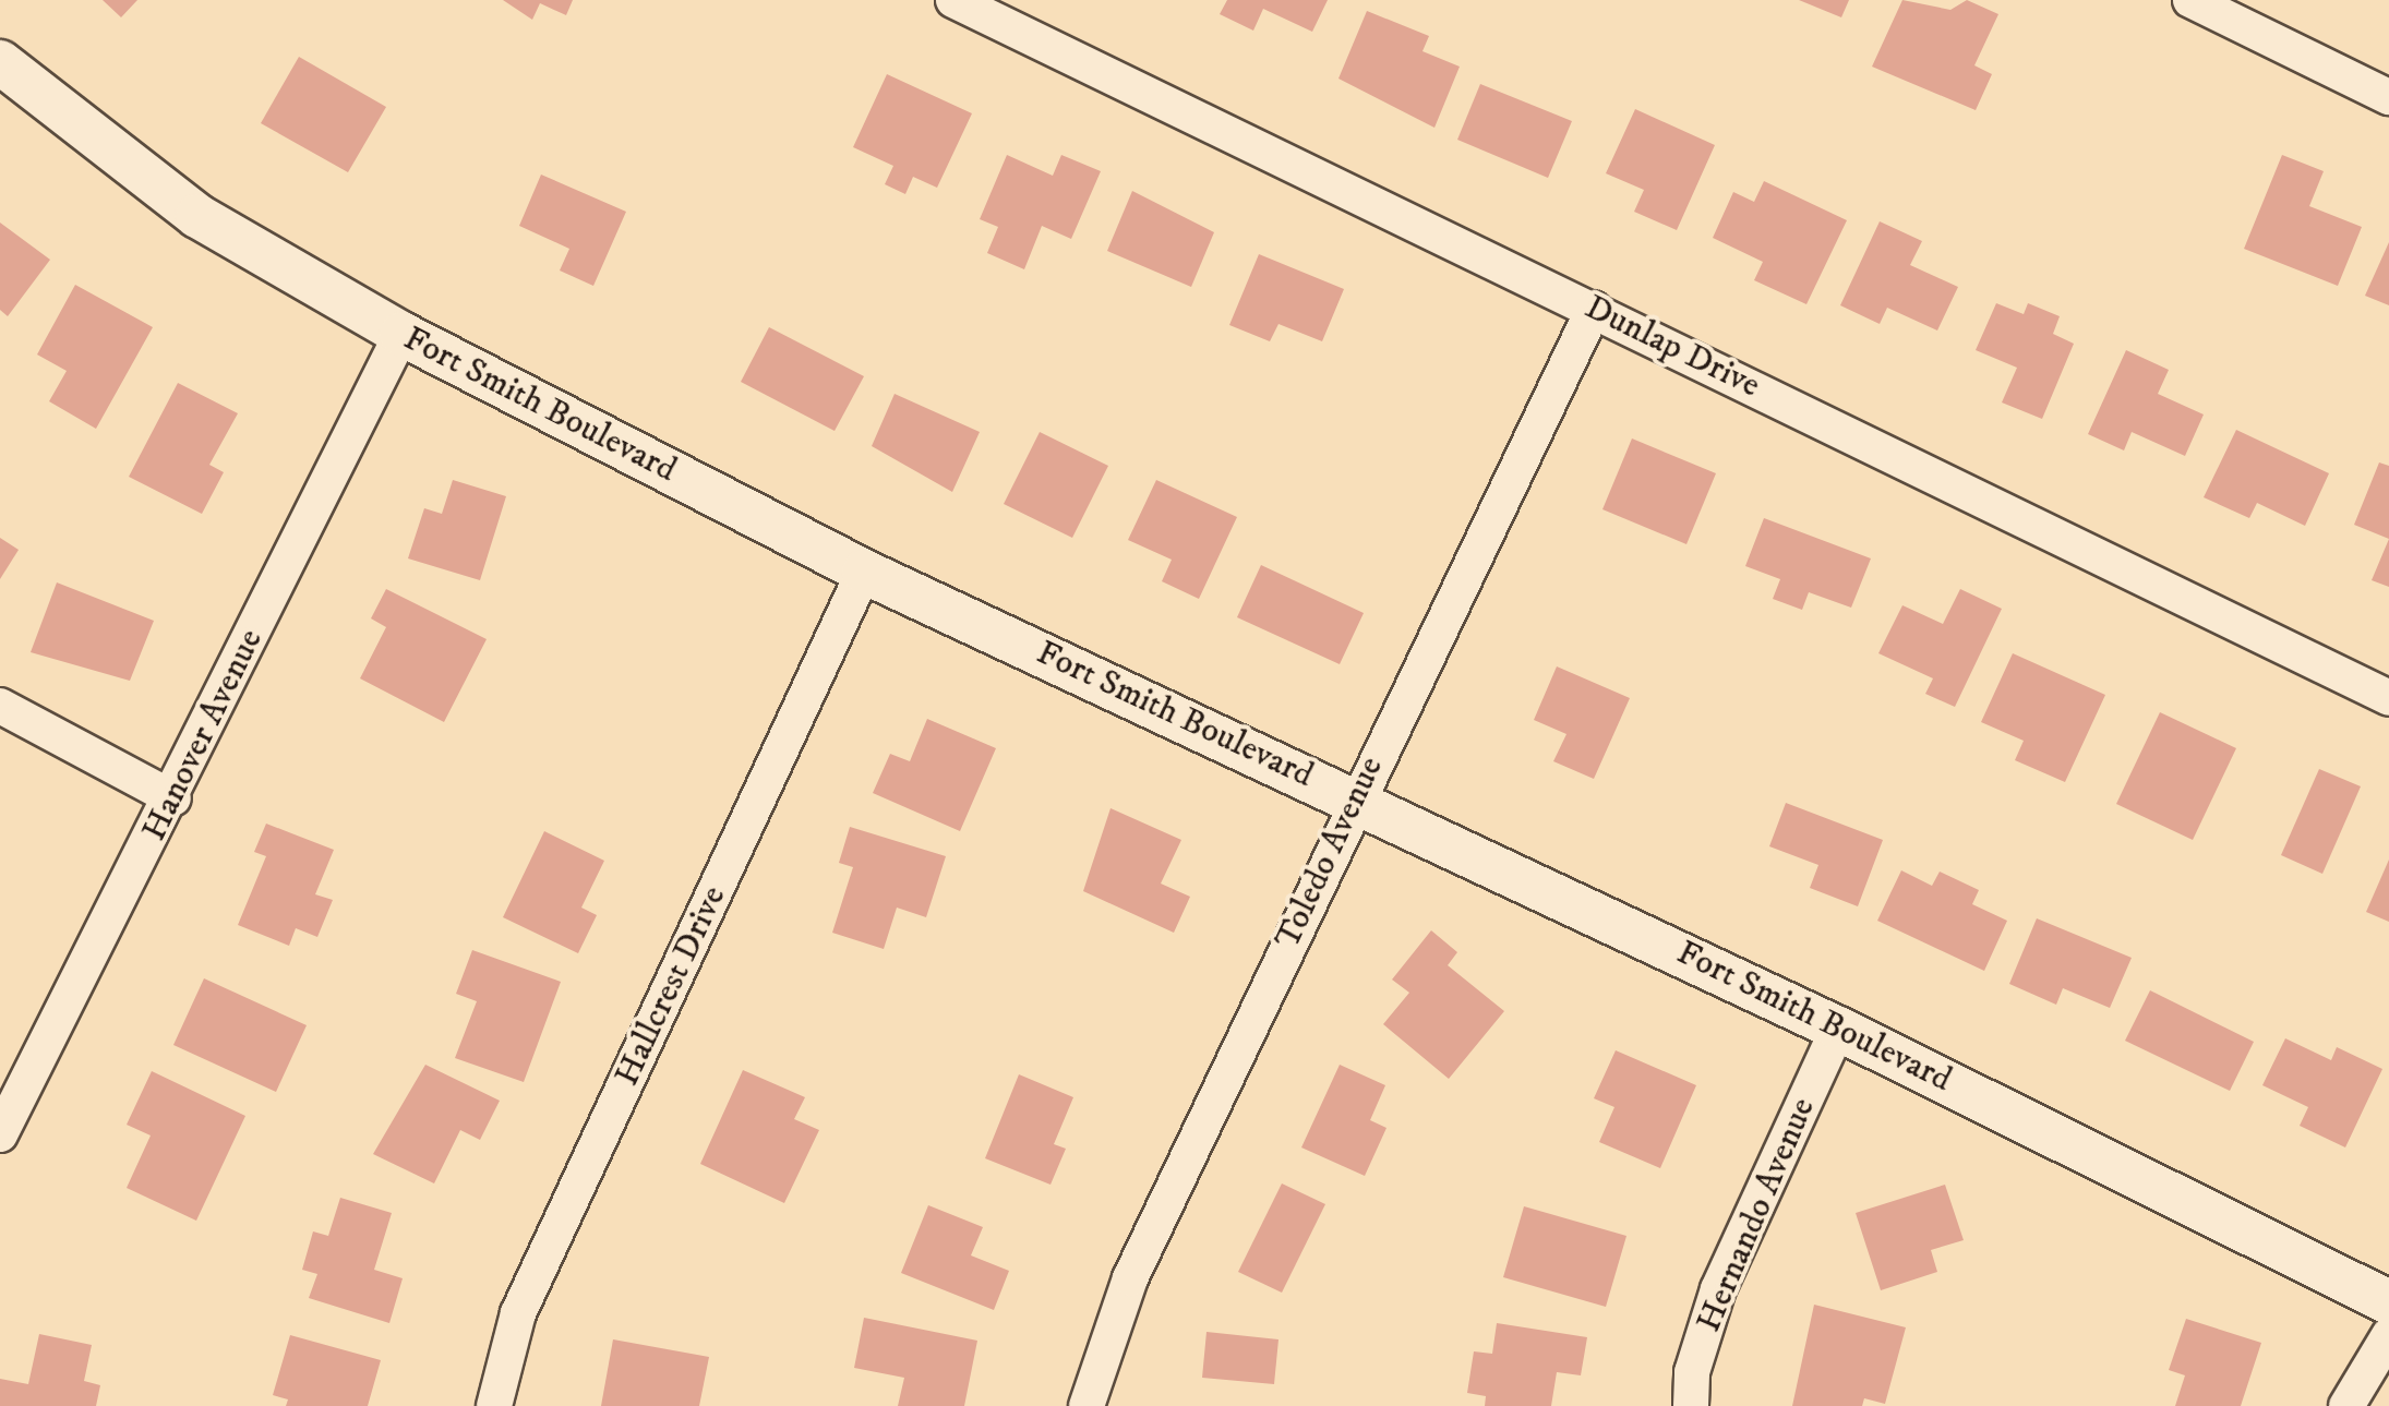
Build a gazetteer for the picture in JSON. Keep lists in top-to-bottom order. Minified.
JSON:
{"streets":{"street":["Dunlap Drive","Fort Smith Boulevard","Hanover Avenue","Toledo Avenue","Hallcrest Drive","Hernando Avenue"]},"crossings":[["Dunlap Drive","Toledo Avenue"],["Fort Smith Boulevard","Hanover Avenue"],["Fort Smith Boulevard","Toledo Avenue"],["Fort Smith Boulevard","Hallcrest Drive"],["Fort Smith Boulevard","Hernando Avenue"]]}
